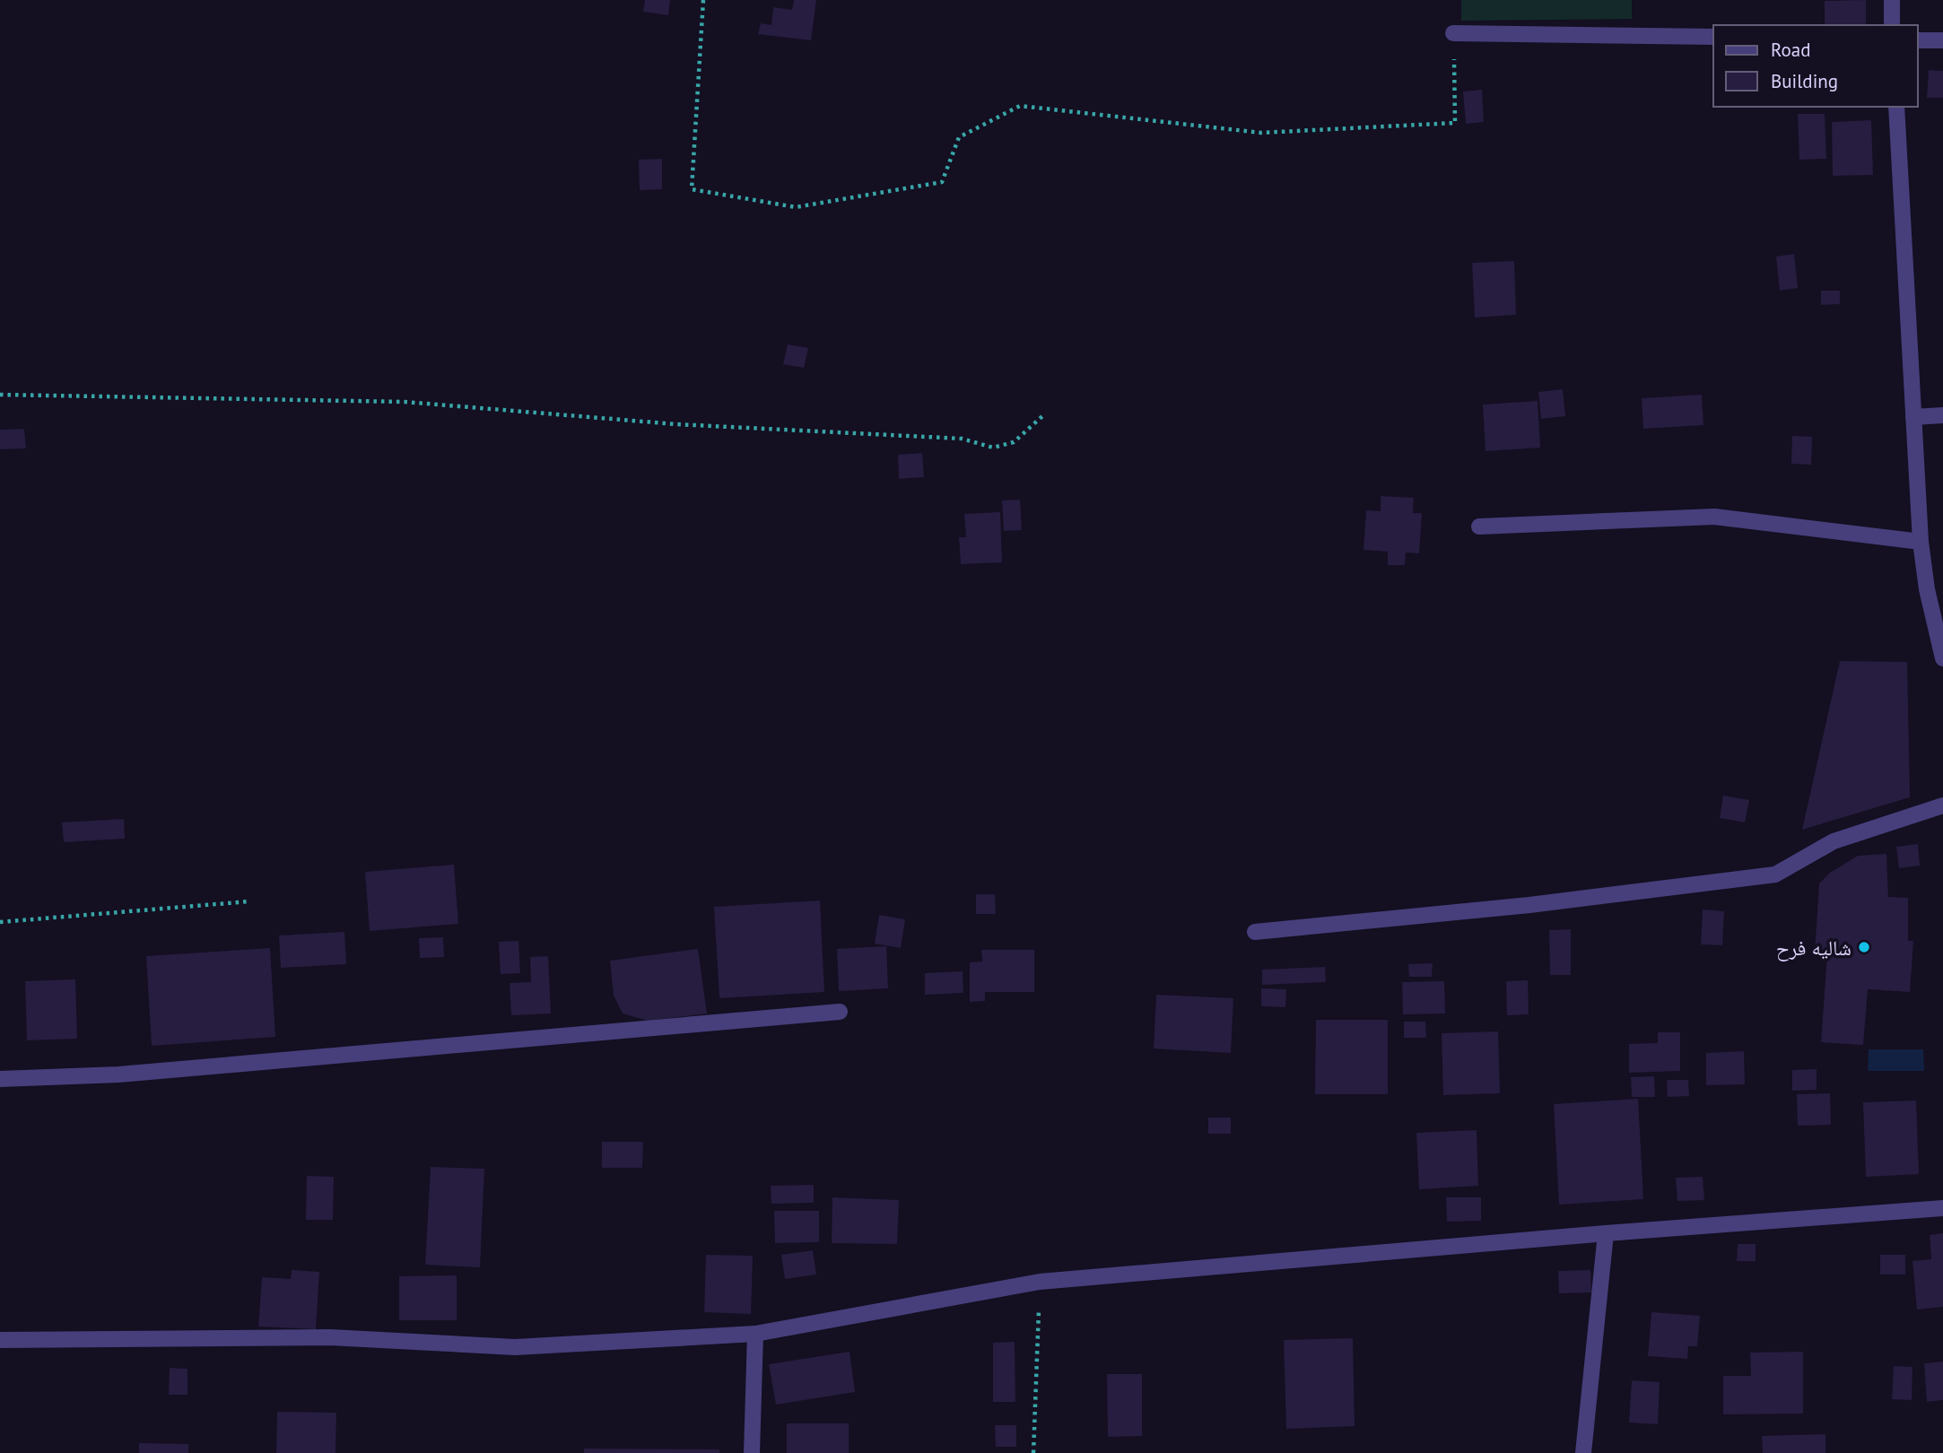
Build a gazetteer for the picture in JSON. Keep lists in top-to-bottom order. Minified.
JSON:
{"places":["شاليه فرح"],"legend":["Road","Building"]}
